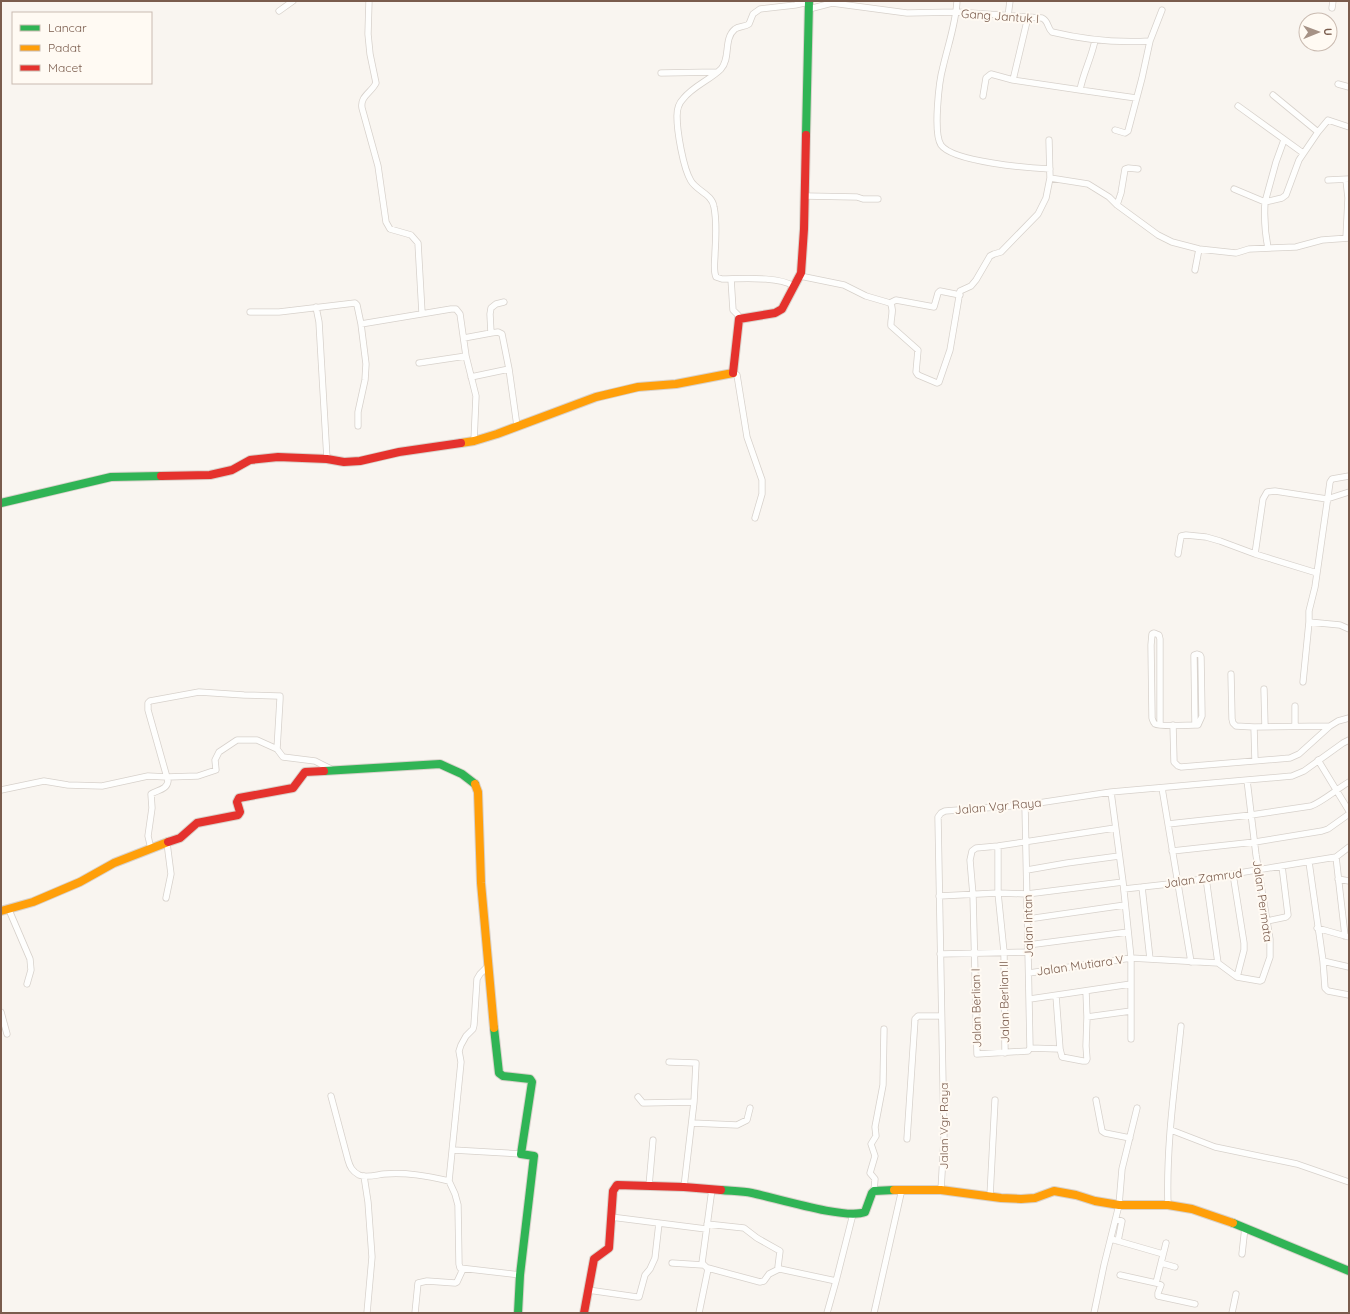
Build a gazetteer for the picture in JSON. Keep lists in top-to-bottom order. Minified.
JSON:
{"streets":{"street":["Gang Jantuk I","Jalan Vgr Raya","Jalan Zamrud","Jalan Permata","Jalan Intan","Jalan Mutiara V","Jalan Berlian II","Jalan Berlian I"]},"crossings":[["Jalan Vgr Raya","Jalan Permata"],["Jalan Vgr Raya","Jalan Intan"],["Jalan Zamrud","Jalan Permata"],["Jalan Intan","Jalan Mutiara V"],["Jalan Intan","Jalan Berlian I"],["Jalan Berlian II","Jalan Berlian I"]],"legend":["Lancar","Padat","Macet"],"north":"right"}
